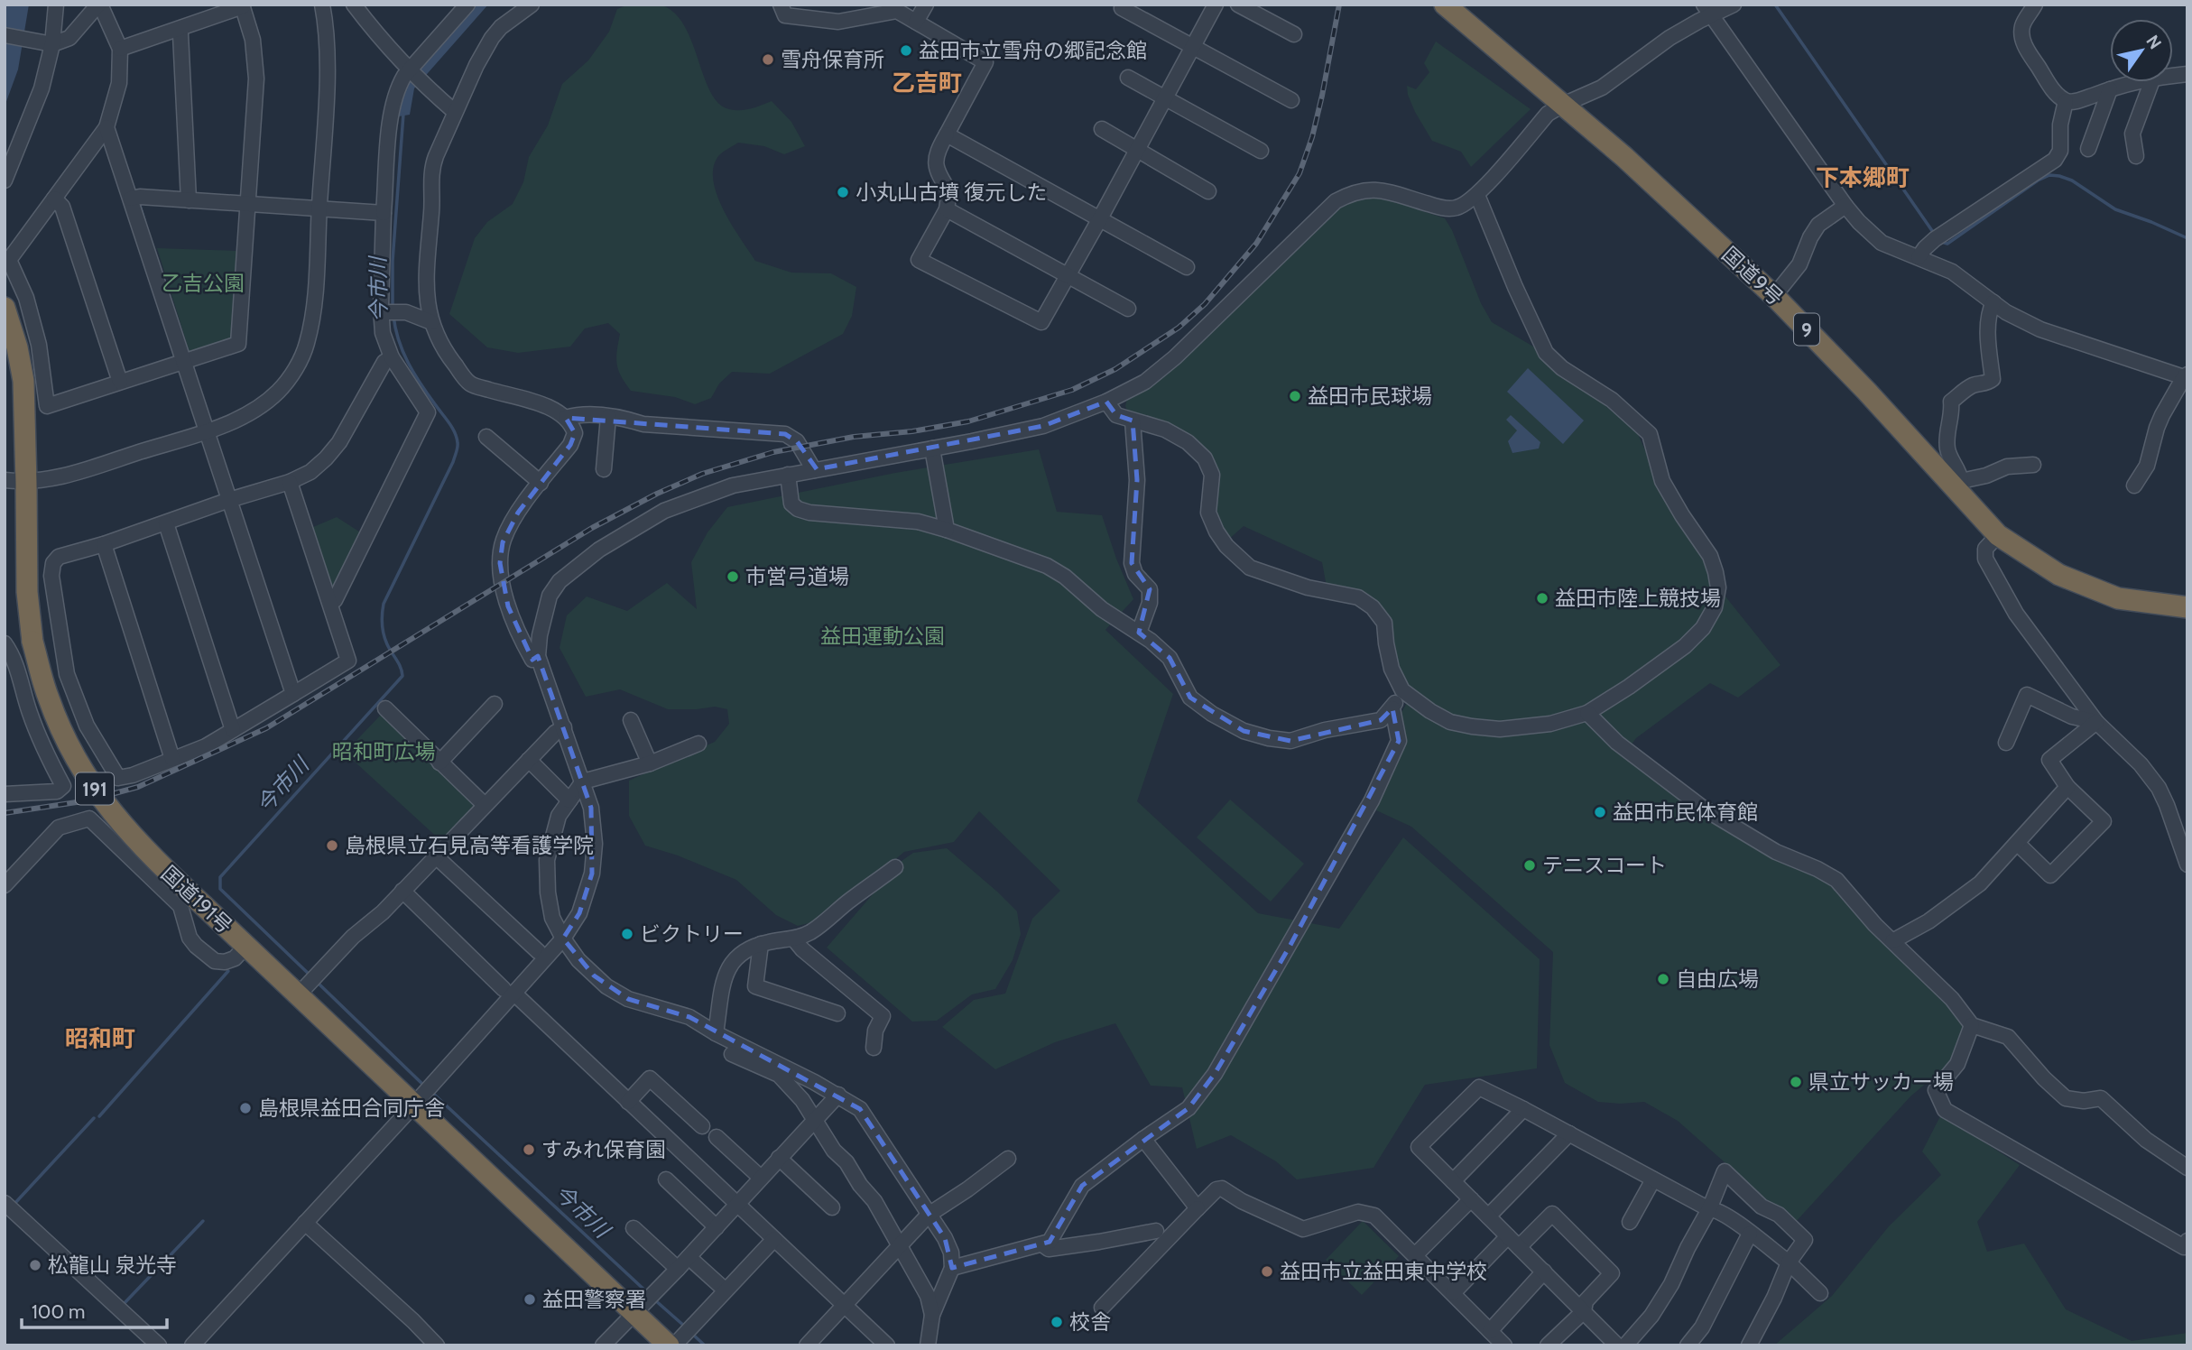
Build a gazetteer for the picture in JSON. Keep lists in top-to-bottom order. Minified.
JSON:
{"streets":{"highway":["国道9号","9","191","国道191号"]},"districts":["乙吉町","下本郷町","昭和町"],"water":["今市川"],"parks":["乙吉公園","益田運動公園","昭和町広場"],"places":["益田市立雪舟の郷記念館","雪舟保育所","小丸山古墳 復元した","益田市民球場","市営弓道場","益田市陸上競技場","益田市民体育館","島根県立石見高等看護学院","テニスコート","ビクトリー","自由広場","県立サッカー場","島根県益田合同庁舎","すみれ保育園","松龍山 泉光寺","益田市立益田東中学校","益田警察署","校舎"],"scale_bar":"100 m","north":"top right"}
